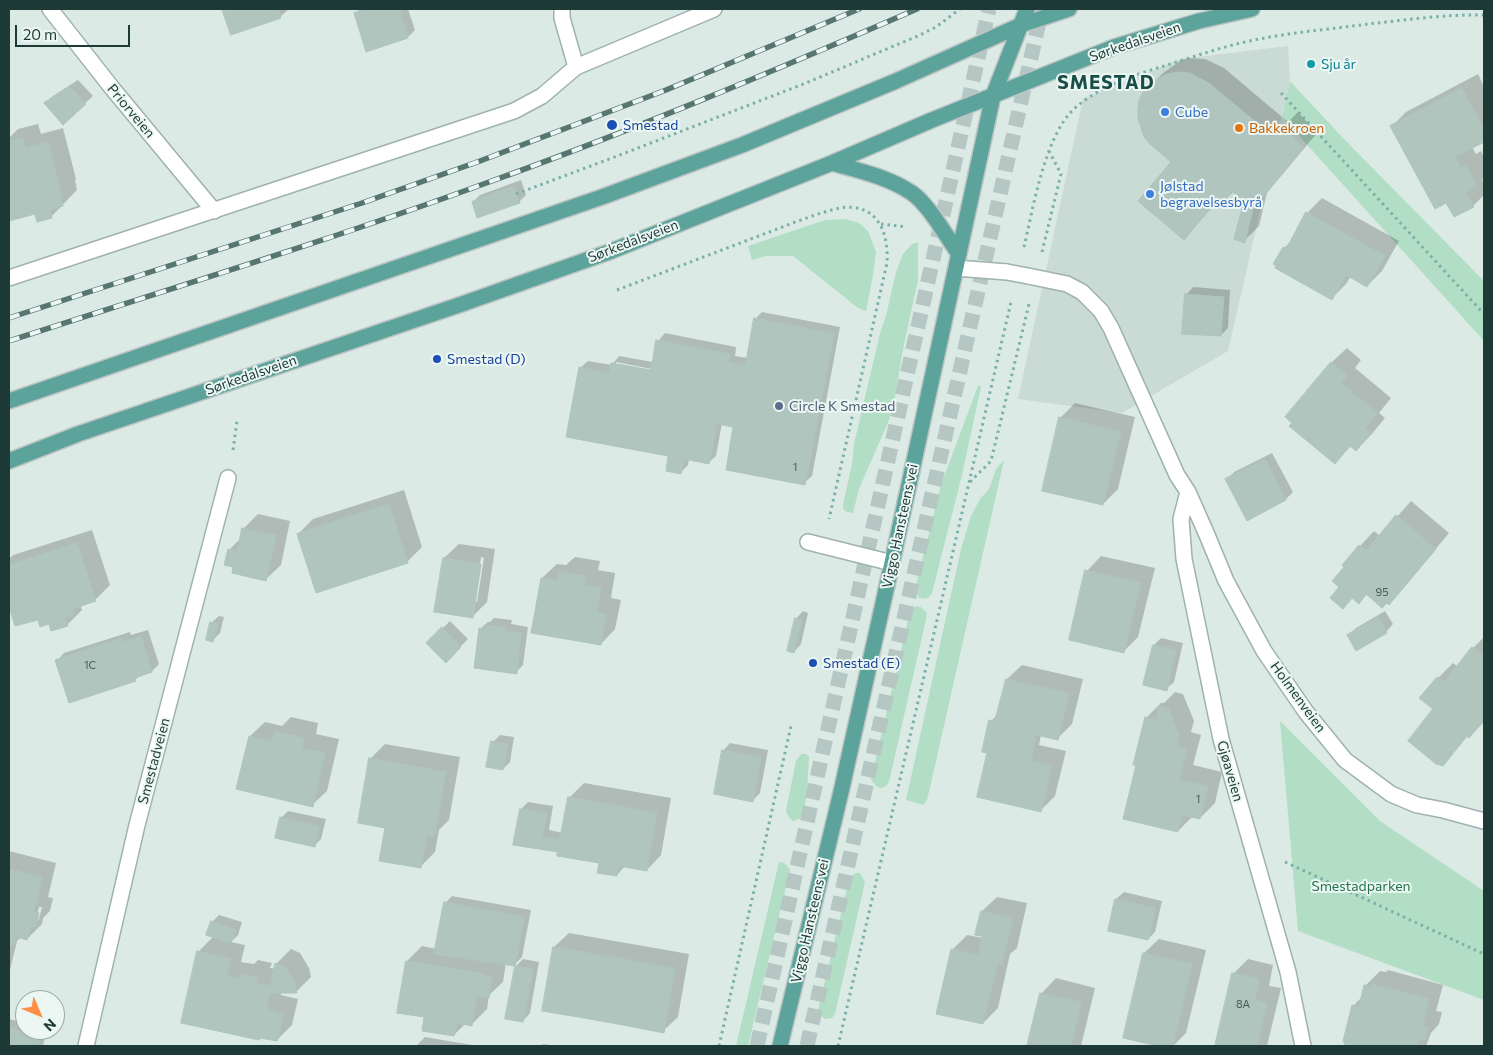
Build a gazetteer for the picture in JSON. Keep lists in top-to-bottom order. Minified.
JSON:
{"streets":{"main road":["Sørkedalsveien","Viggo Hansteens vei"],"street":["Priorveien","Holmenveien","Smestadveien","Gjøaveien"]},"crossings":[["Sørkedalsveien","Viggo Hansteens vei"],["Viggo Hansteens vei","Holmenveien"],["Holmenveien","Gjøaveien"]],"districts":["SMESTAD"],"parks":["Smestadparken"],"places":["Sju år","Cube","Smestad","Bakkekroen","Jølstad begravelsesbyrå","Smestad (D)","Circle K Smestad","Smestad (E)"],"house_numbers":["1","95","1C","1","8A"],"scale_bar":"20 m","north":"bottom right"}
